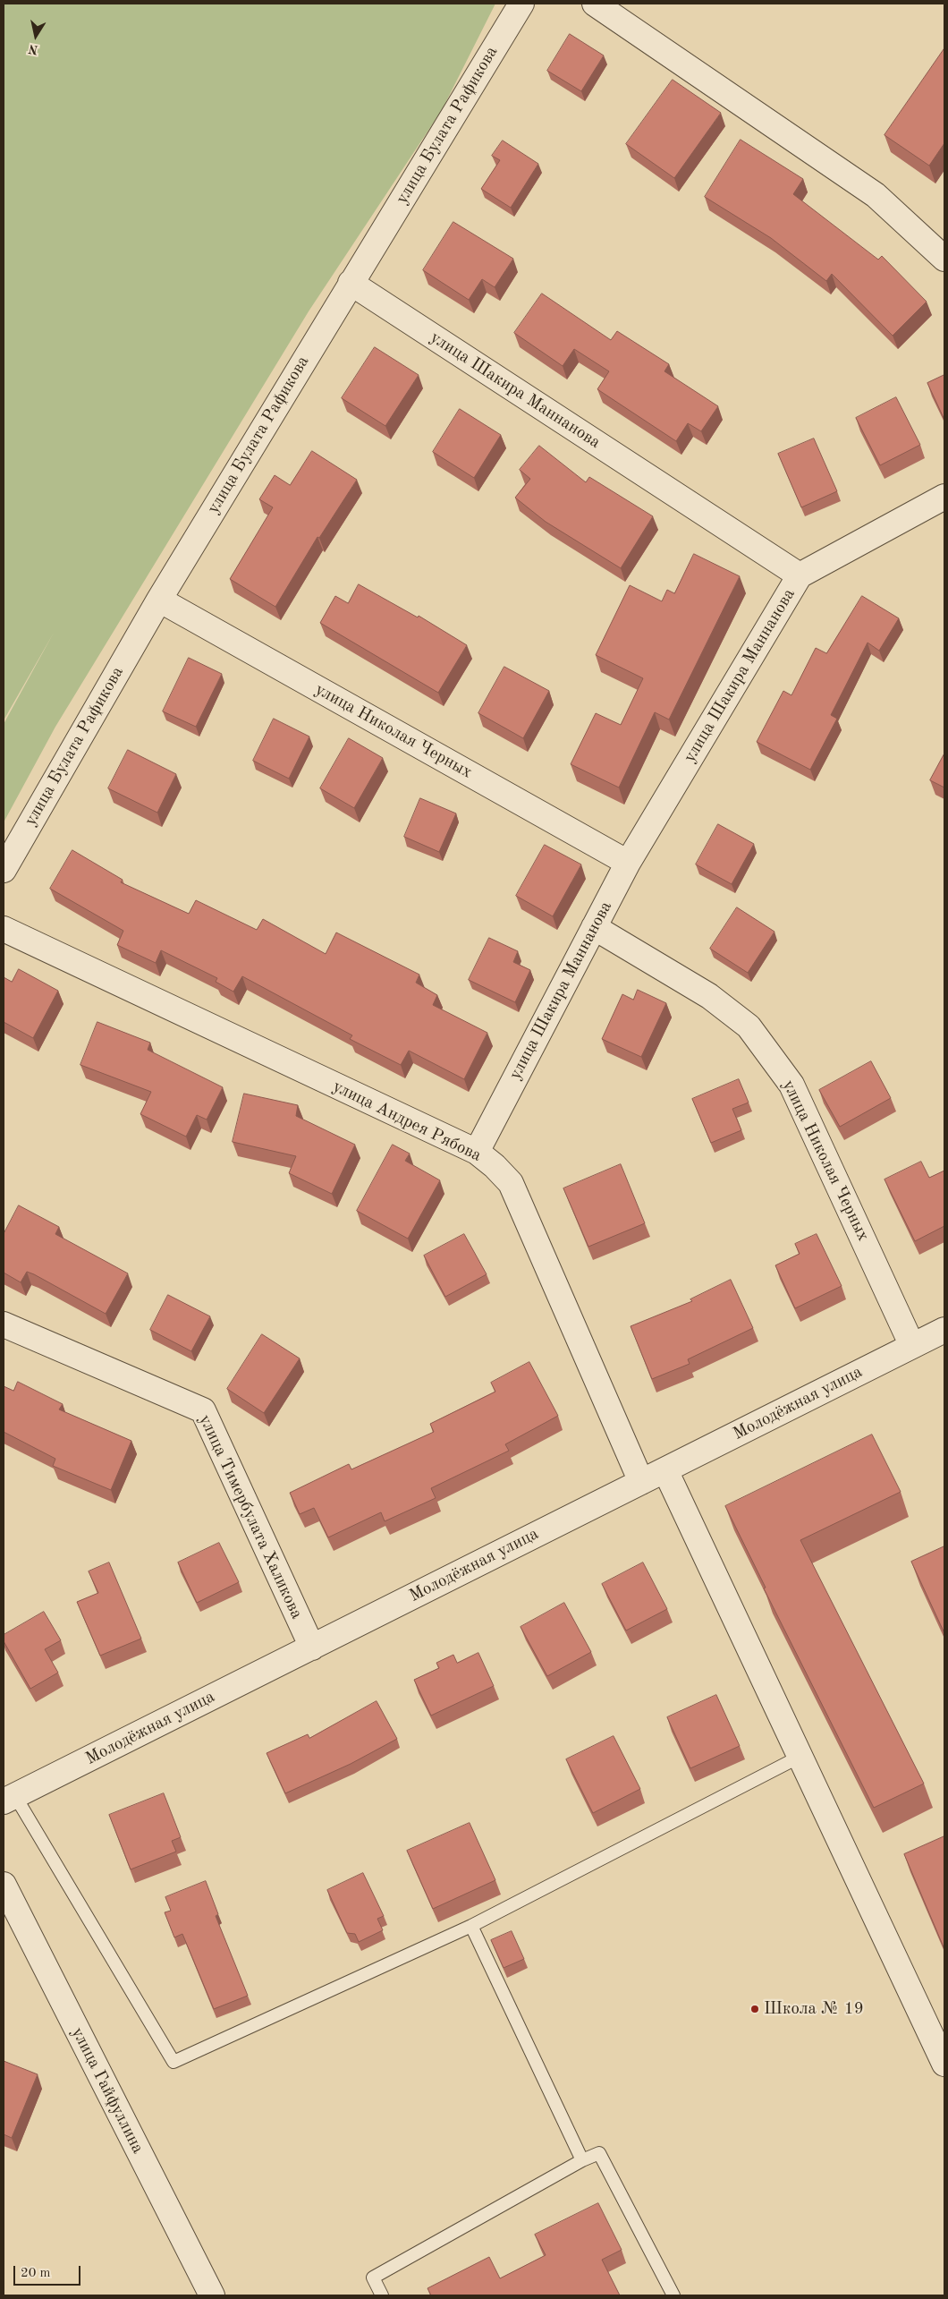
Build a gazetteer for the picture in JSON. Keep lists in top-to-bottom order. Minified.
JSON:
{"streets":{"street":["улица Булата Рафикова","улица Шакира Маннанова","улица Николая Черных","улица Андрея Рябова","Молодёжная улица","улица Тимербулата Халикова","улица Гайфуллина"]},"crossings":[["улица Булата Рафикова","улица Шакира Маннанова"],["улица Булата Рафикова","улица Николая Черных"],["улица Шакира Маннанова","улица Николая Черных"],["улица Шакира Маннанова","улица Андрея Рябова"],["улица Николая Черных","Молодёжная улица"],["улица Андрея Рябова","Молодёжная улица"],["Молодёжная улица","улица Тимербулата Халикова"]],"places":["Школа № 19"],"scale_bar":"20 m","north":"bottom"}
